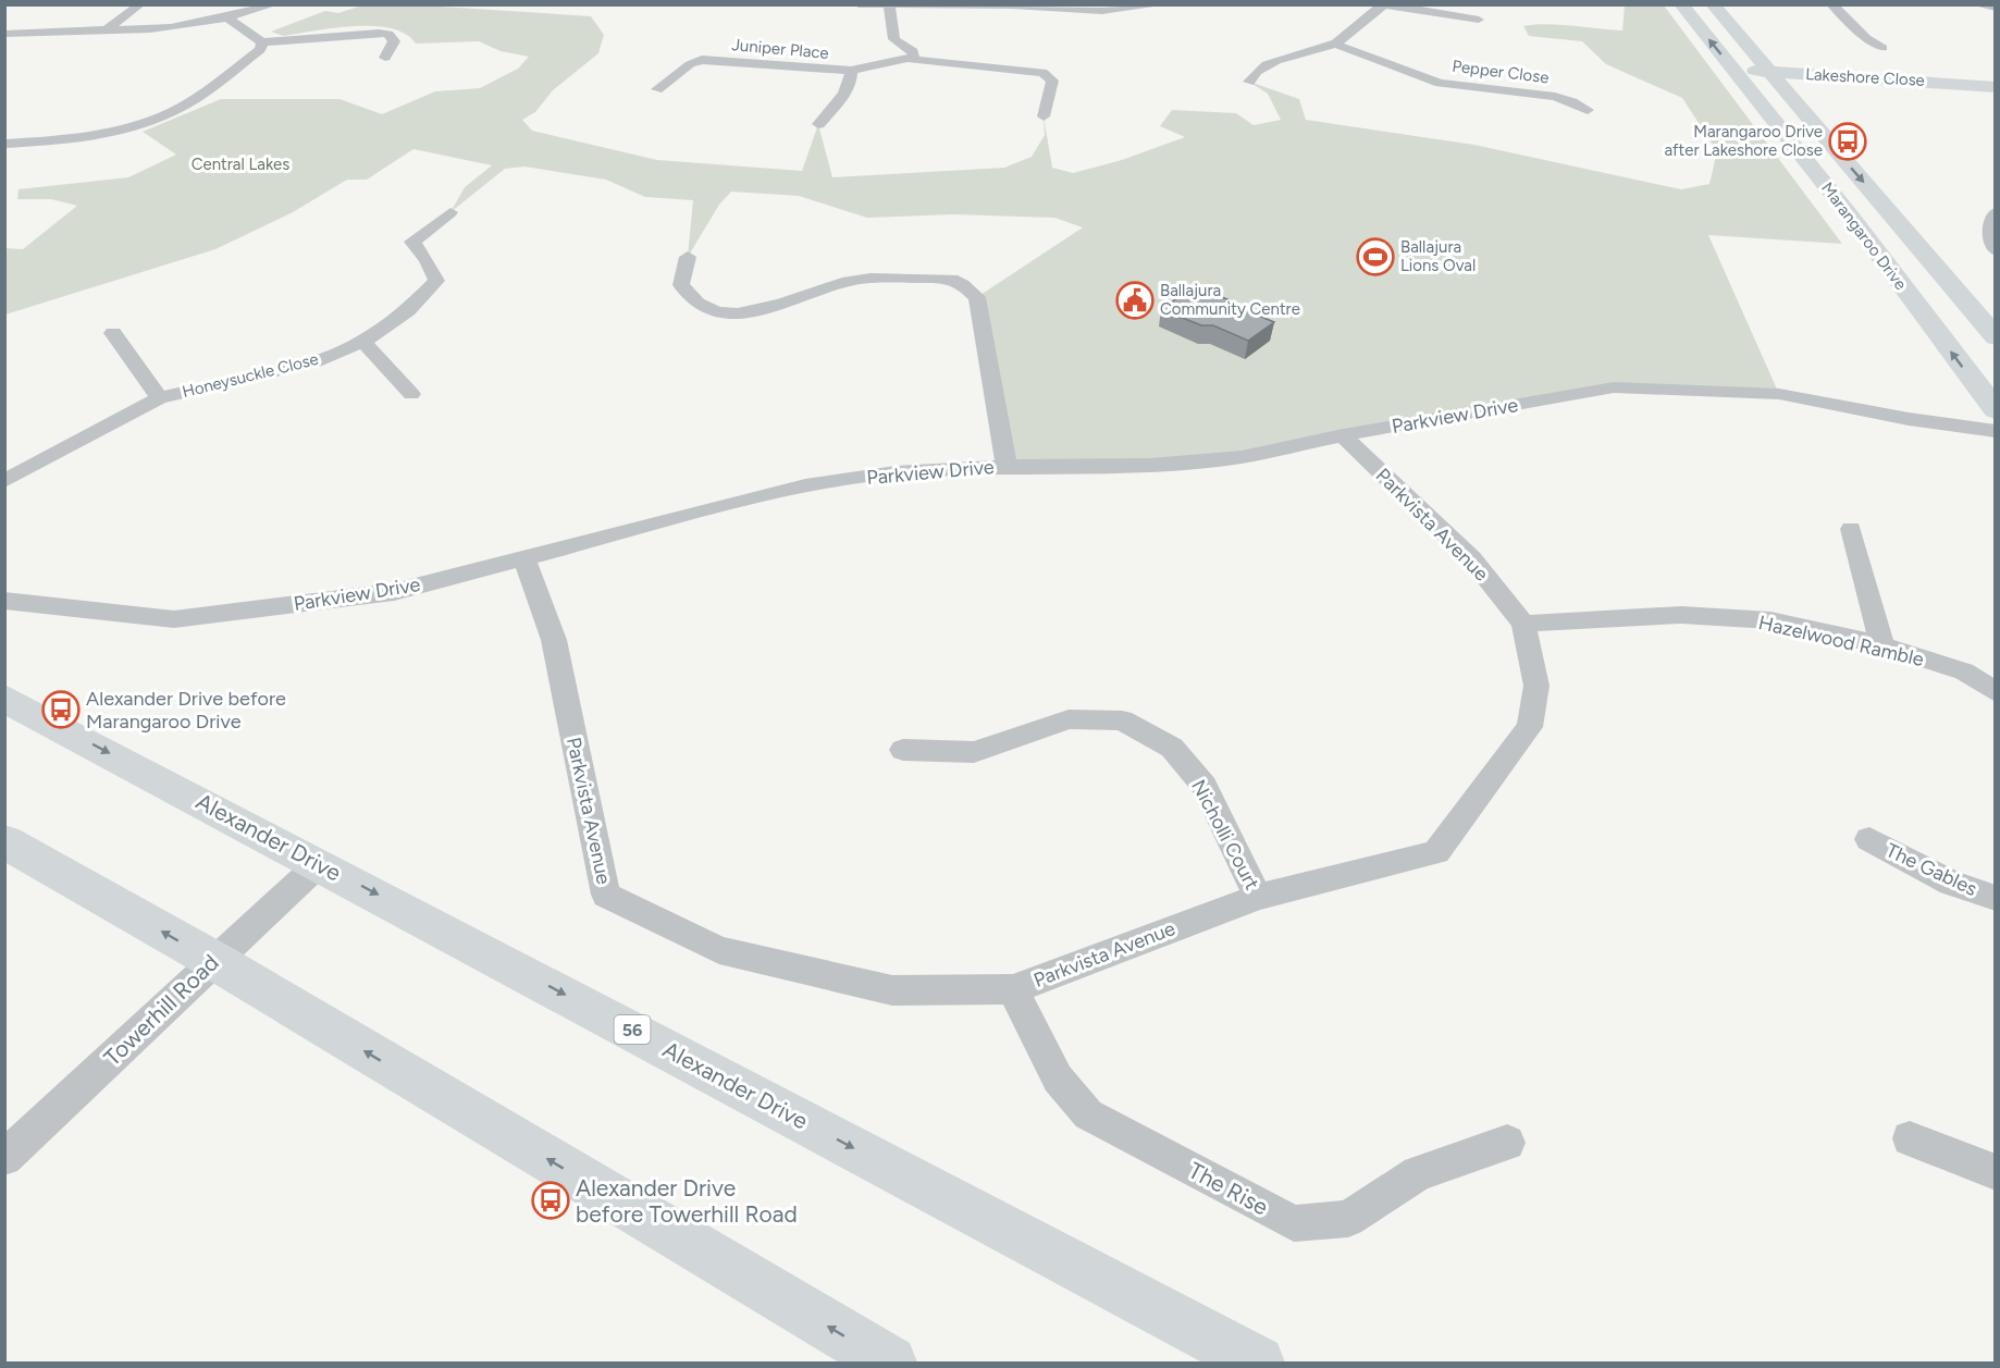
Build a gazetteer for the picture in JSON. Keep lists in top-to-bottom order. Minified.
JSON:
{"streets":{"main road":["Lakeshore Close","Marangaroo Drive","Alexander Drive","56"],"street":["Juniper Place","Pepper Close","Honeysuckle Close","Parkview Drive","Parkvista Avenue","Hazelwood Ramble","Nicholli Court","The Gables","Towerhill Road","The Rise"]},"crossings":[["Lakeshore Close","Marangaroo Drive"],["Parkview Drive","Parkvista Avenue"],["Parkvista Avenue","Hazelwood Ramble"],["Parkvista Avenue","Nicholli Court"],["Parkvista Avenue","The Rise"],["Alexander Drive","Towerhill Road"]],"parks":["Central Lakes"],"places":{"bus stop":["Marangaroo Drive after Lakeshore Close","Alexander Drive before Marangaroo Drive","Alexander Drive before Towerhill Road"],"sports":["Ballajura Lions Oval"],"public building":["Ballajura Community Centre"]}}
